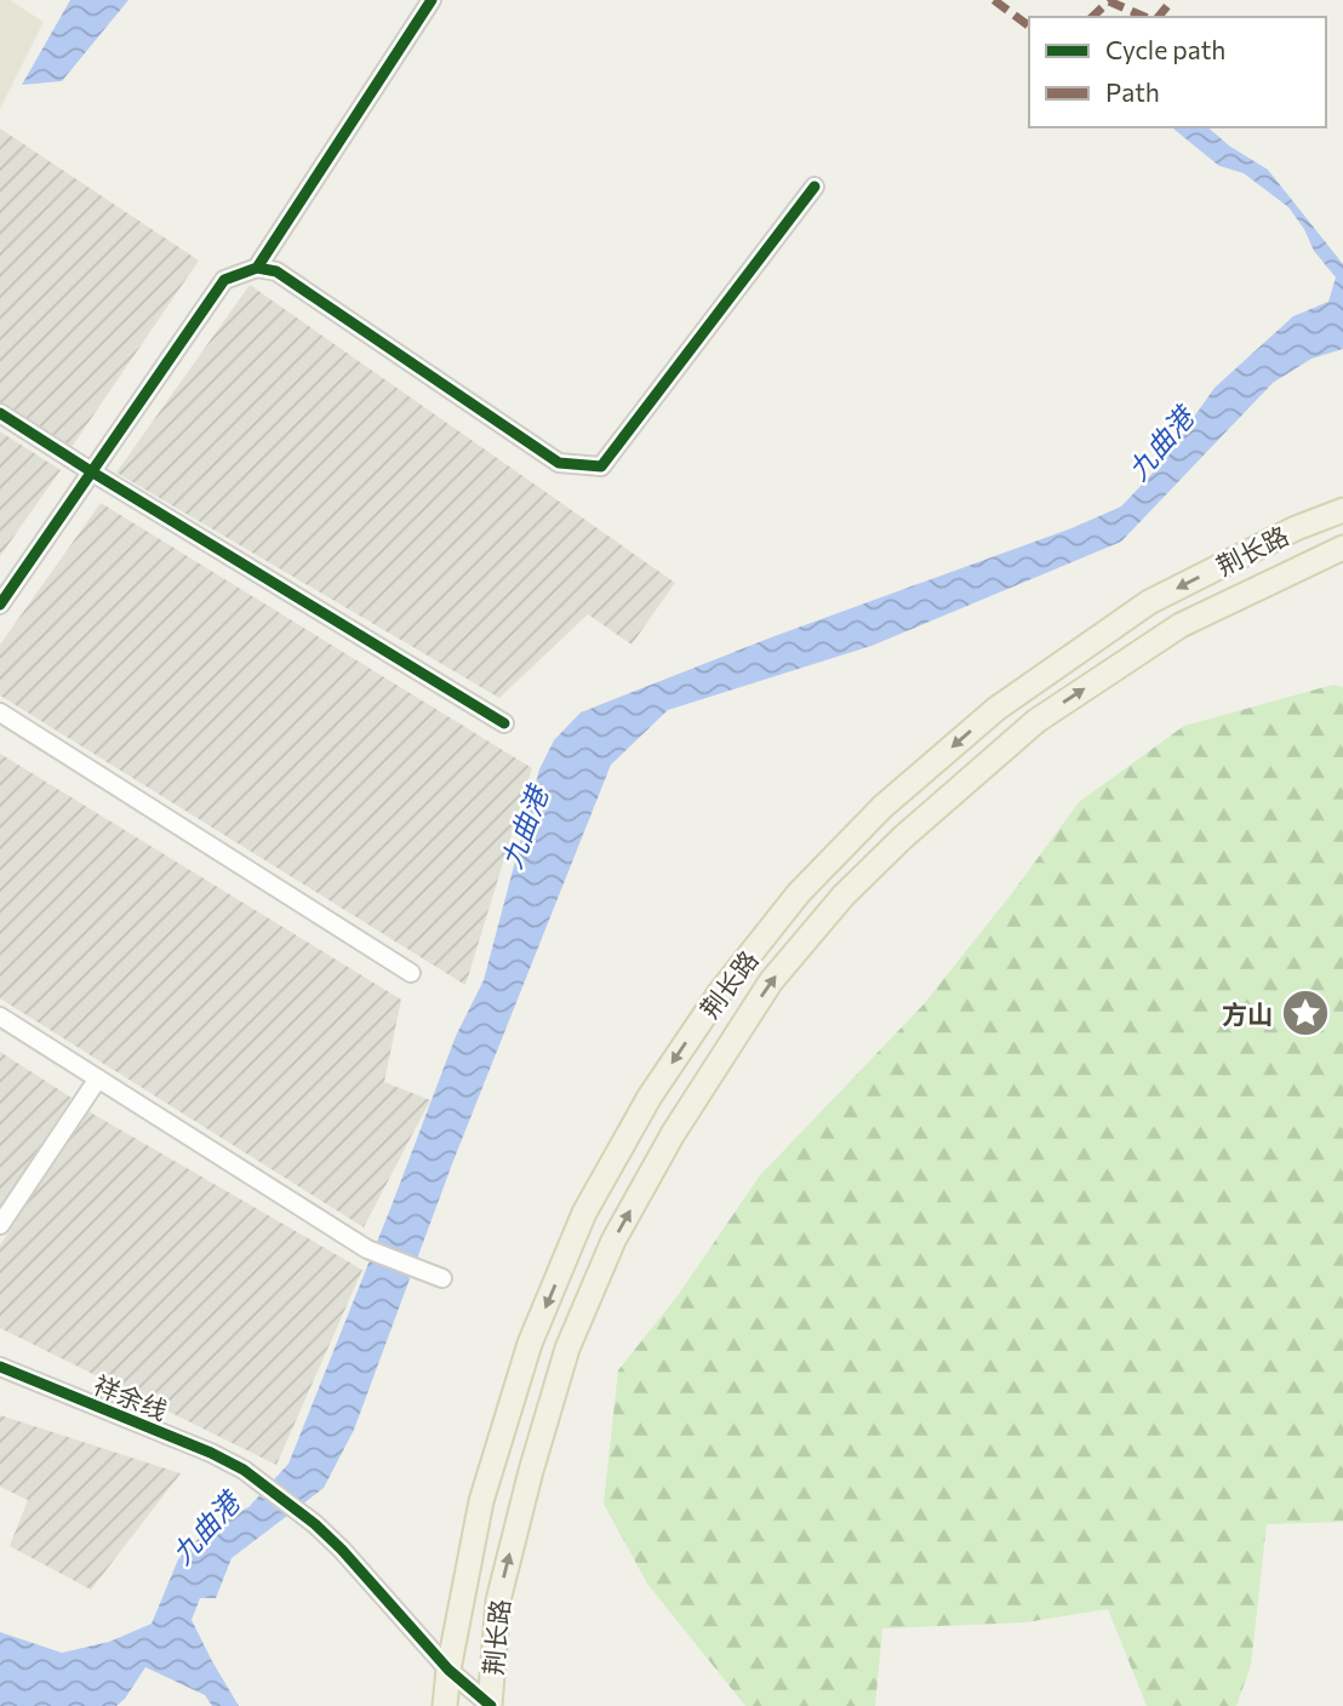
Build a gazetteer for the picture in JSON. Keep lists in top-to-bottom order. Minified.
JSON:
{"streets":{"main road":["荆长路"],"street":["祥余线"]},"crossings":[["荆长路","祥余线"]],"water":["九曲港"],"places":{"place":["方山"]},"legend":["Cycle path","Path"]}
